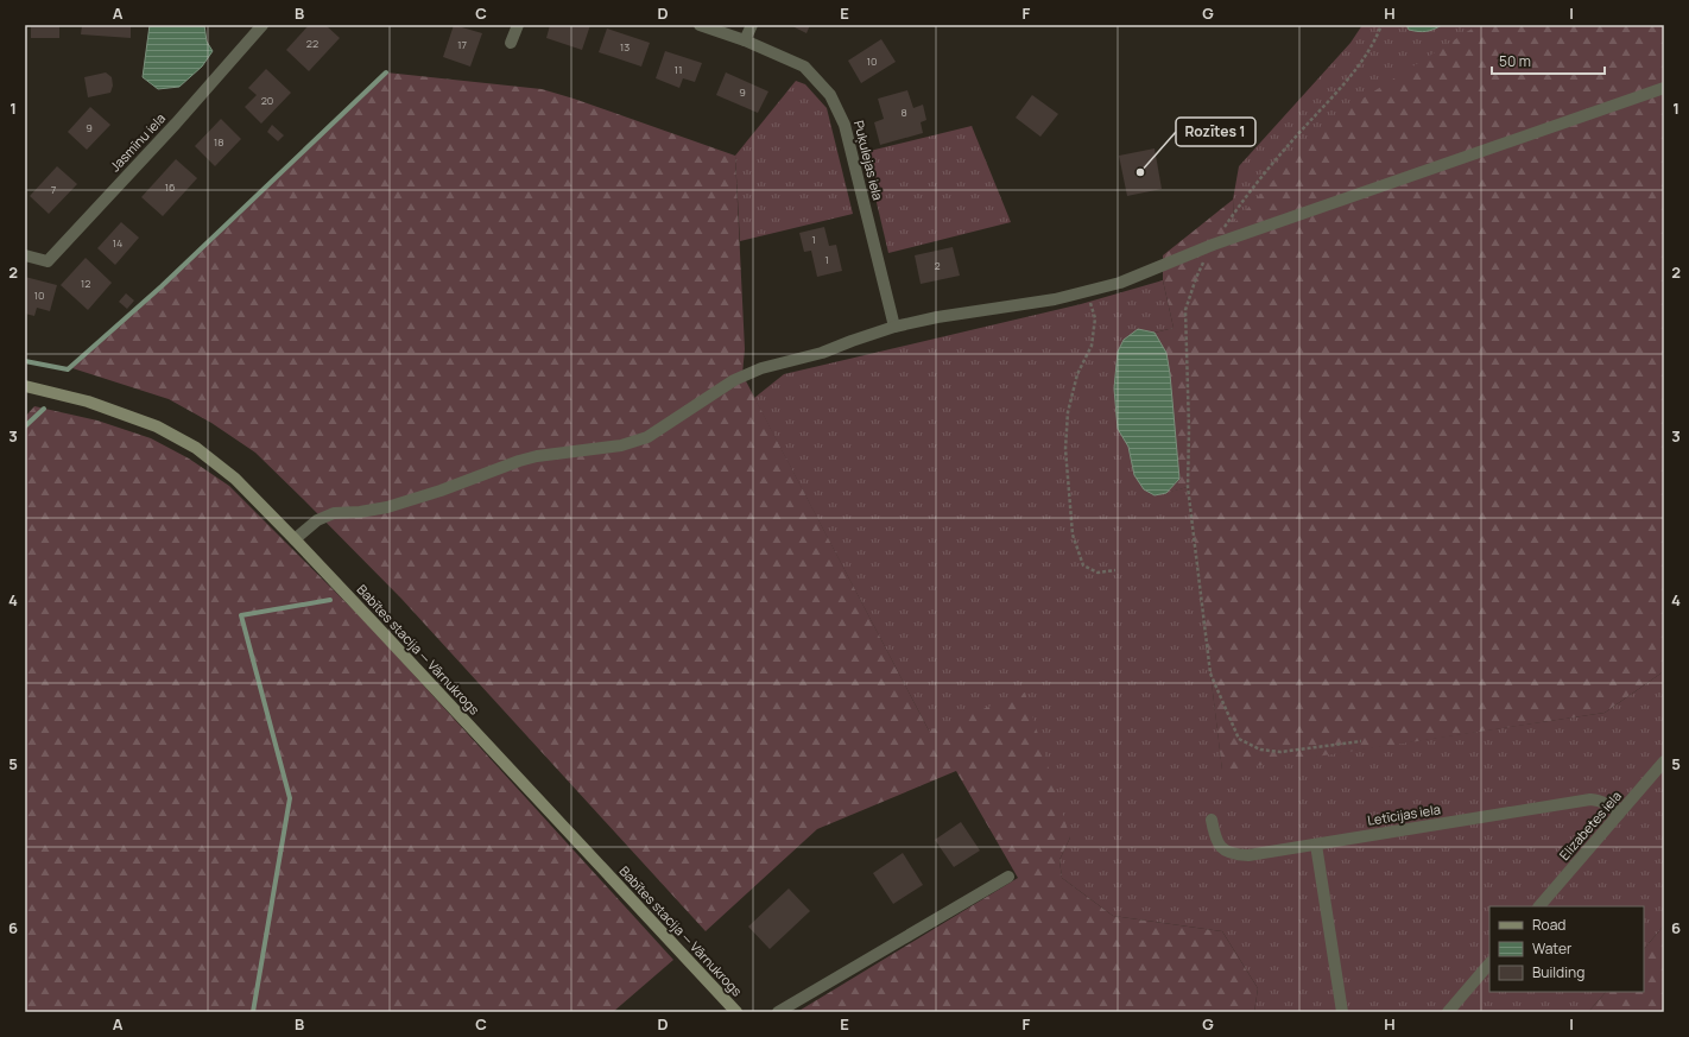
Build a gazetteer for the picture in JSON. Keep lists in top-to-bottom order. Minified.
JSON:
{"streets":{"main road":["Babītes stacija — Vārnukrogs"],"street":["Jasmīnu iela","Puķulejas iela","Letīcijas iela","Elizabetes iela"]},"crossings":[["Letīcijas iela","Elizabetes iela"]],"places":["Rozītes 1"],"house_numbers":["22","17","13","10","11","9","20","8","9","18","16","7","1","14","1","2","12","10"],"legend":["Road","Water","Building"],"scale_bar":"50 m","grid":{"columns":["A","B","C","D","E","F","G","H","I"],"rows":["1","2","3","4","5","6"]}}
